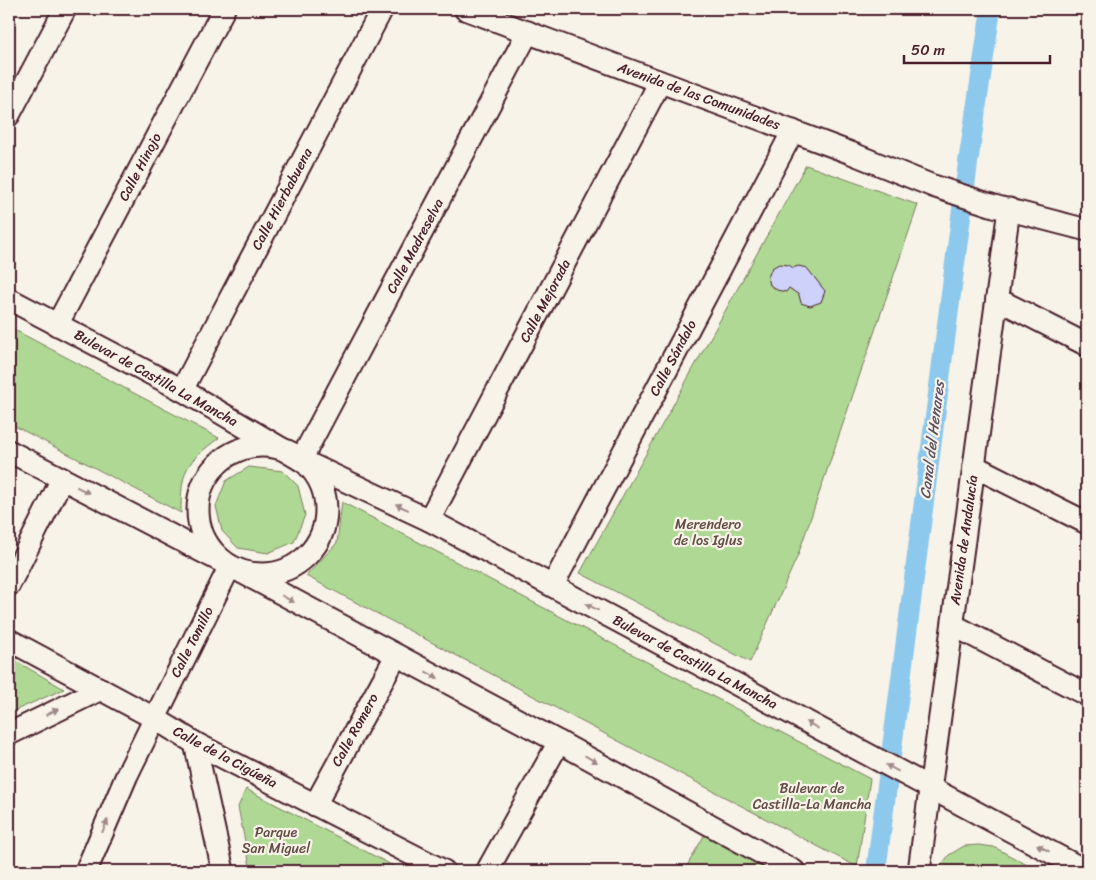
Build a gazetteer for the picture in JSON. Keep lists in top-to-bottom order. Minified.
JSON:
{"streets":{"street":["Avenida de las Comunidades","Calle Hinojo","Calle Hierbabuena","Calle Madreselva","Calle Mejorada","Calle Sándalo","Bulevar de Castilla La Mancha","Avenida de Andalucía","Calle Tomillo","Calle Romero","Calle de la Cigúeña"]},"crossings":[["Avenida de las Comunidades","Calle Madreselva"],["Avenida de las Comunidades","Calle Mejorada"],["Avenida de las Comunidades","Calle Sándalo"],["Avenida de las Comunidades","Avenida de Andalucía"],["Calle Hinojo","Bulevar de Castilla La Mancha"],["Calle Hierbabuena","Bulevar de Castilla La Mancha"],["Calle Madreselva","Bulevar de Castilla La Mancha"],["Calle Madreselva","Calle Tomillo"],["Calle Mejorada","Bulevar de Castilla La Mancha"],["Calle Sándalo","Bulevar de Castilla La Mancha"],["Bulevar de Castilla La Mancha","Avenida de Andalucía"],["Bulevar de Castilla La Mancha","Calle Tomillo"],["Bulevar de Castilla La Mancha","Calle Romero"],["Calle Tomillo","Calle de la Cigúeña"],["Calle Romero","Calle de la Cigúeña"]],"one_way":["Calle Tomillo"],"water":["Canal del Henares"],"parks":["Merendero de los Iglus","Bulevar de Castilla-La Mancha","Parque San Miguel"],"scale_bar":"50 m"}
